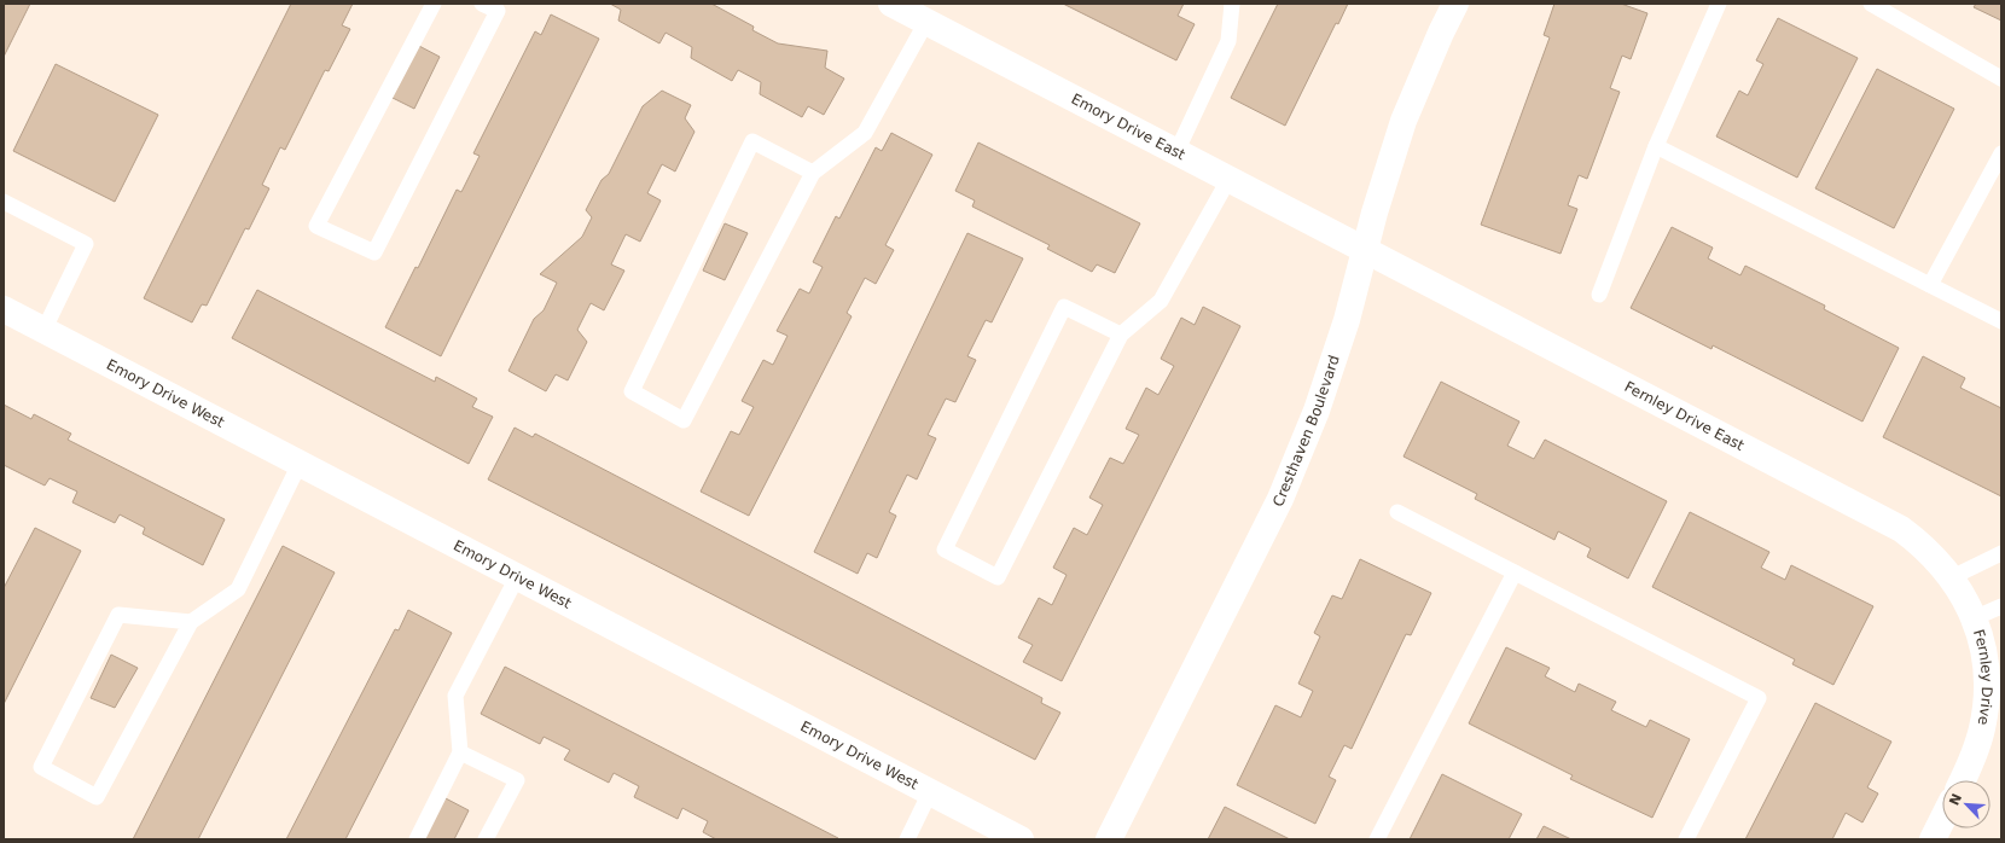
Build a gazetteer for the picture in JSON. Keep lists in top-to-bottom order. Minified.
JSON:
{"streets":{"street":["Emory Drive East","Emory Drive West","Fernley Drive East","Cresthaven Boulevard","Fernley Drive"]},"crossings":[["Emory Drive East","Fernley Drive East"],["Emory Drive East","Cresthaven Boulevard"],["Fernley Drive East","Cresthaven Boulevard"],["Fernley Drive East","Fernley Drive"]],"north":"top left"}
